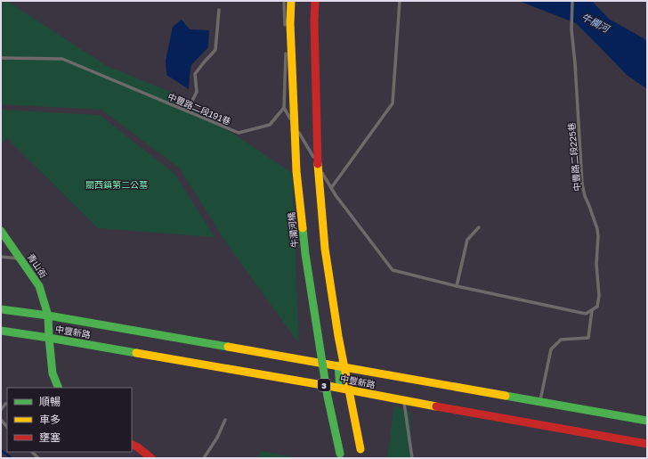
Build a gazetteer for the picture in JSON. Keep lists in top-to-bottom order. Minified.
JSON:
{"streets":{"main road":["牛瀾河橋","青山街","中豐新路","3"],"lane":["中豐路二段191巷","中豐路二段225巷"]},"crossings":[["中豐路二段225巷","中豐新路"],["青山街","中豐新路"]],"water":["牛欄河"],"parks":["關西鎮第二公墓"],"legend":["順暢","車多","壅塞"]}
